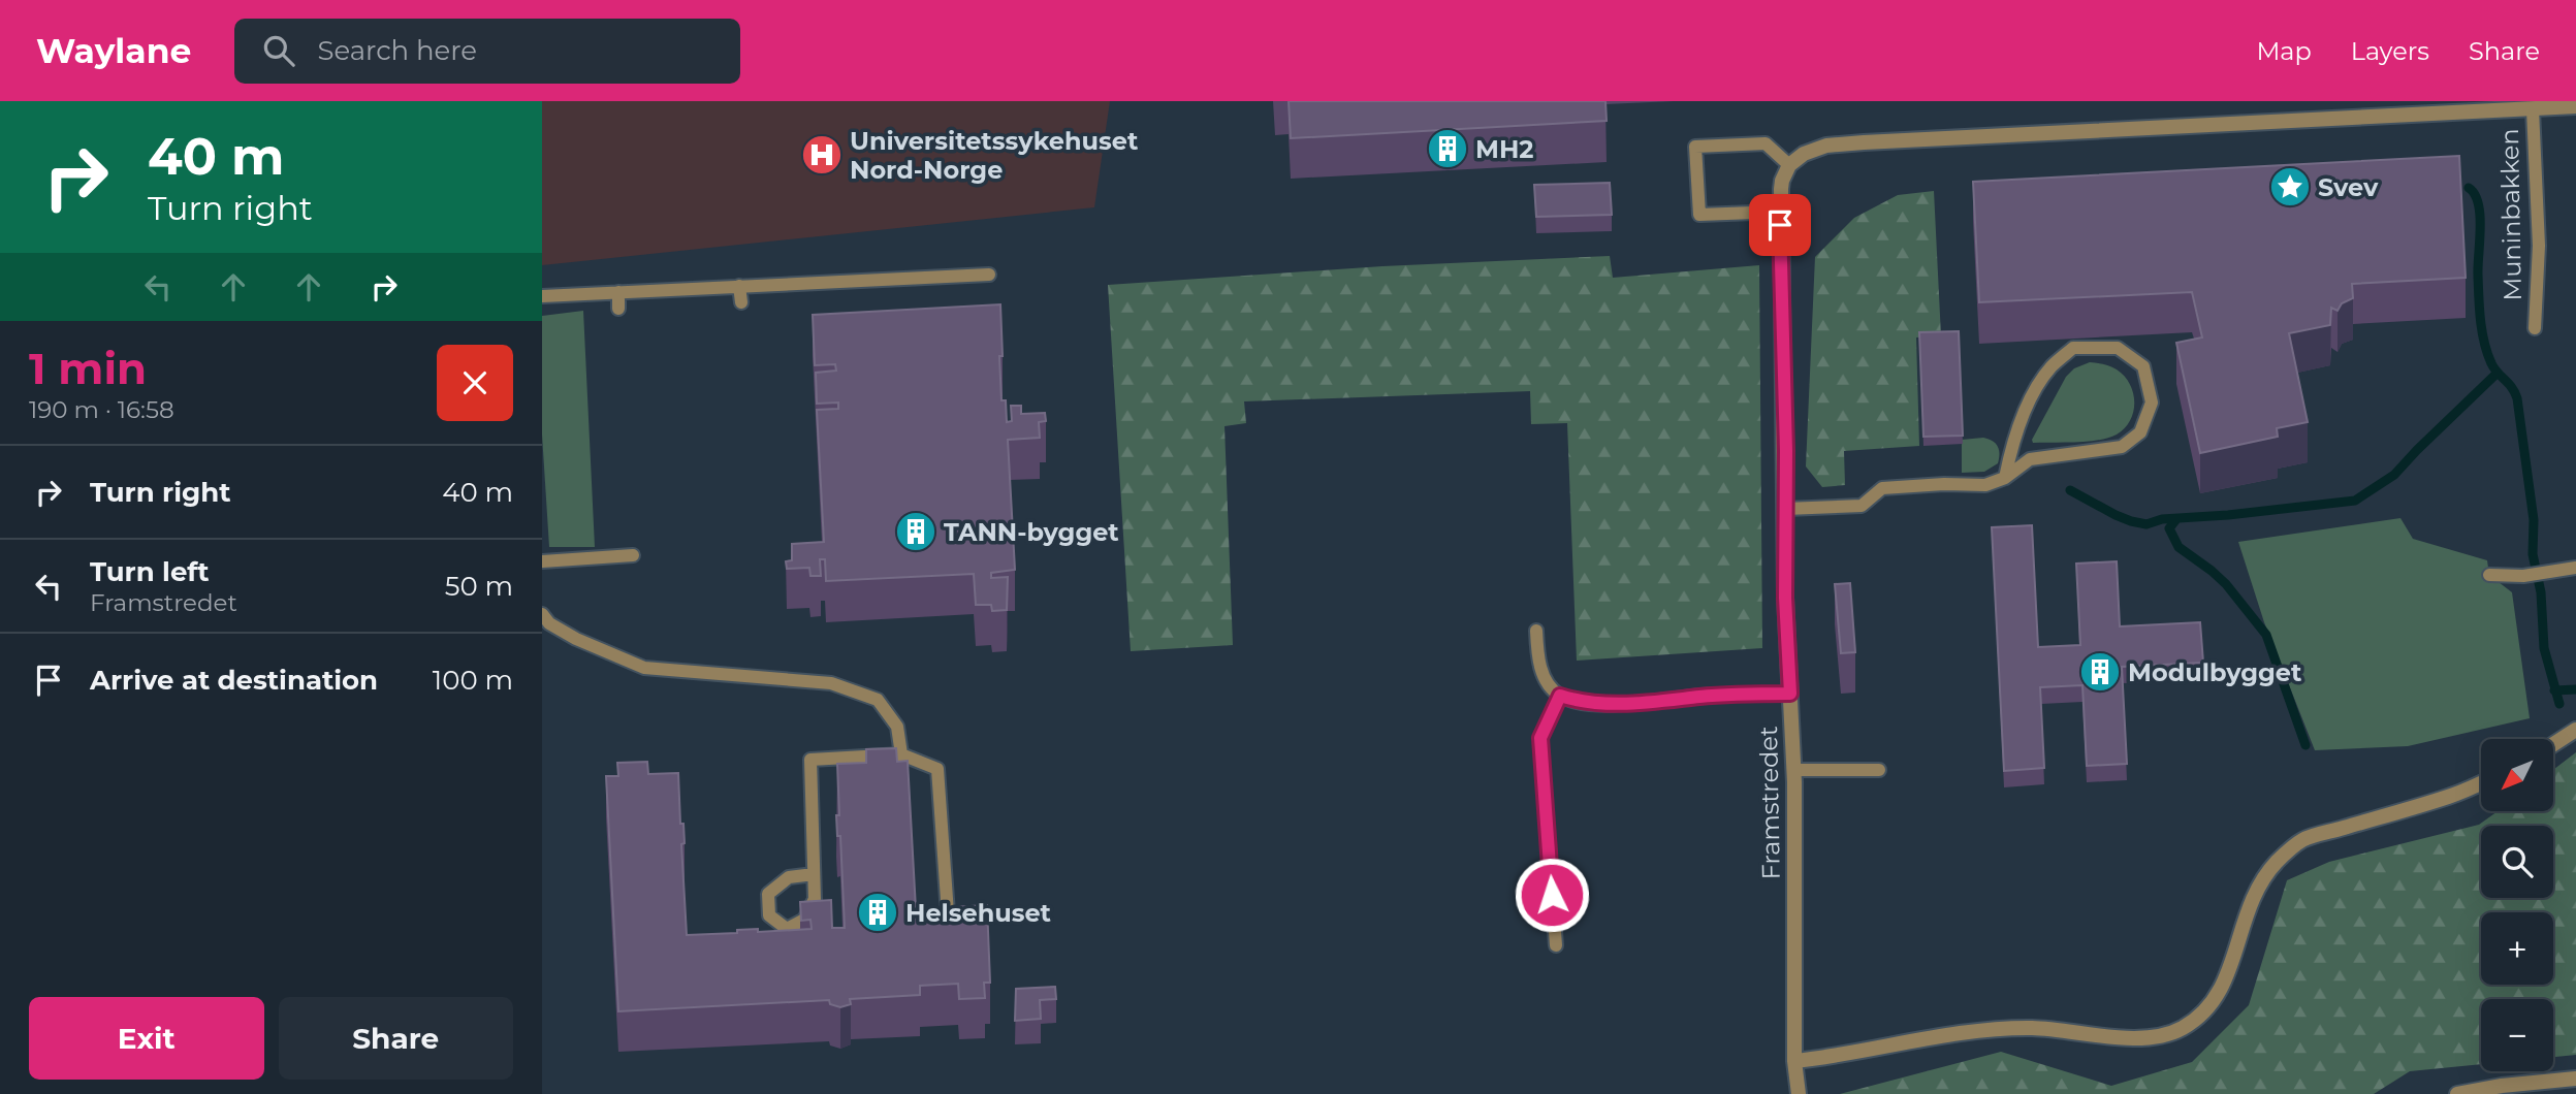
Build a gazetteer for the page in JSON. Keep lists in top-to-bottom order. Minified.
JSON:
{"streets":{"street":["Framstredet"],"lane":["Muninbakken"]},"places":{"building":["MH2","TANN-bygget","Modulbygget","Helsehuset"],"hospital":["Universitetssykehuset Nord-Norge"],"place":["Svev"]},"north":"bottom left","page":{"header":"Waylane","search":"Search here","nav":["Map","Layers","Share"],"turn":["40 m","Turn right"],"heading":["1 min","190 m · 16:58"],"list":[{"name":"Turn right","value":"40 m"},{"name":"Turn left","note":"Framstredet","value":"50 m"},{"name":"Arrive at destination","value":"100 m"}],"map_buttons":["+","−"],"buttons":["Exit","Share"]}}
